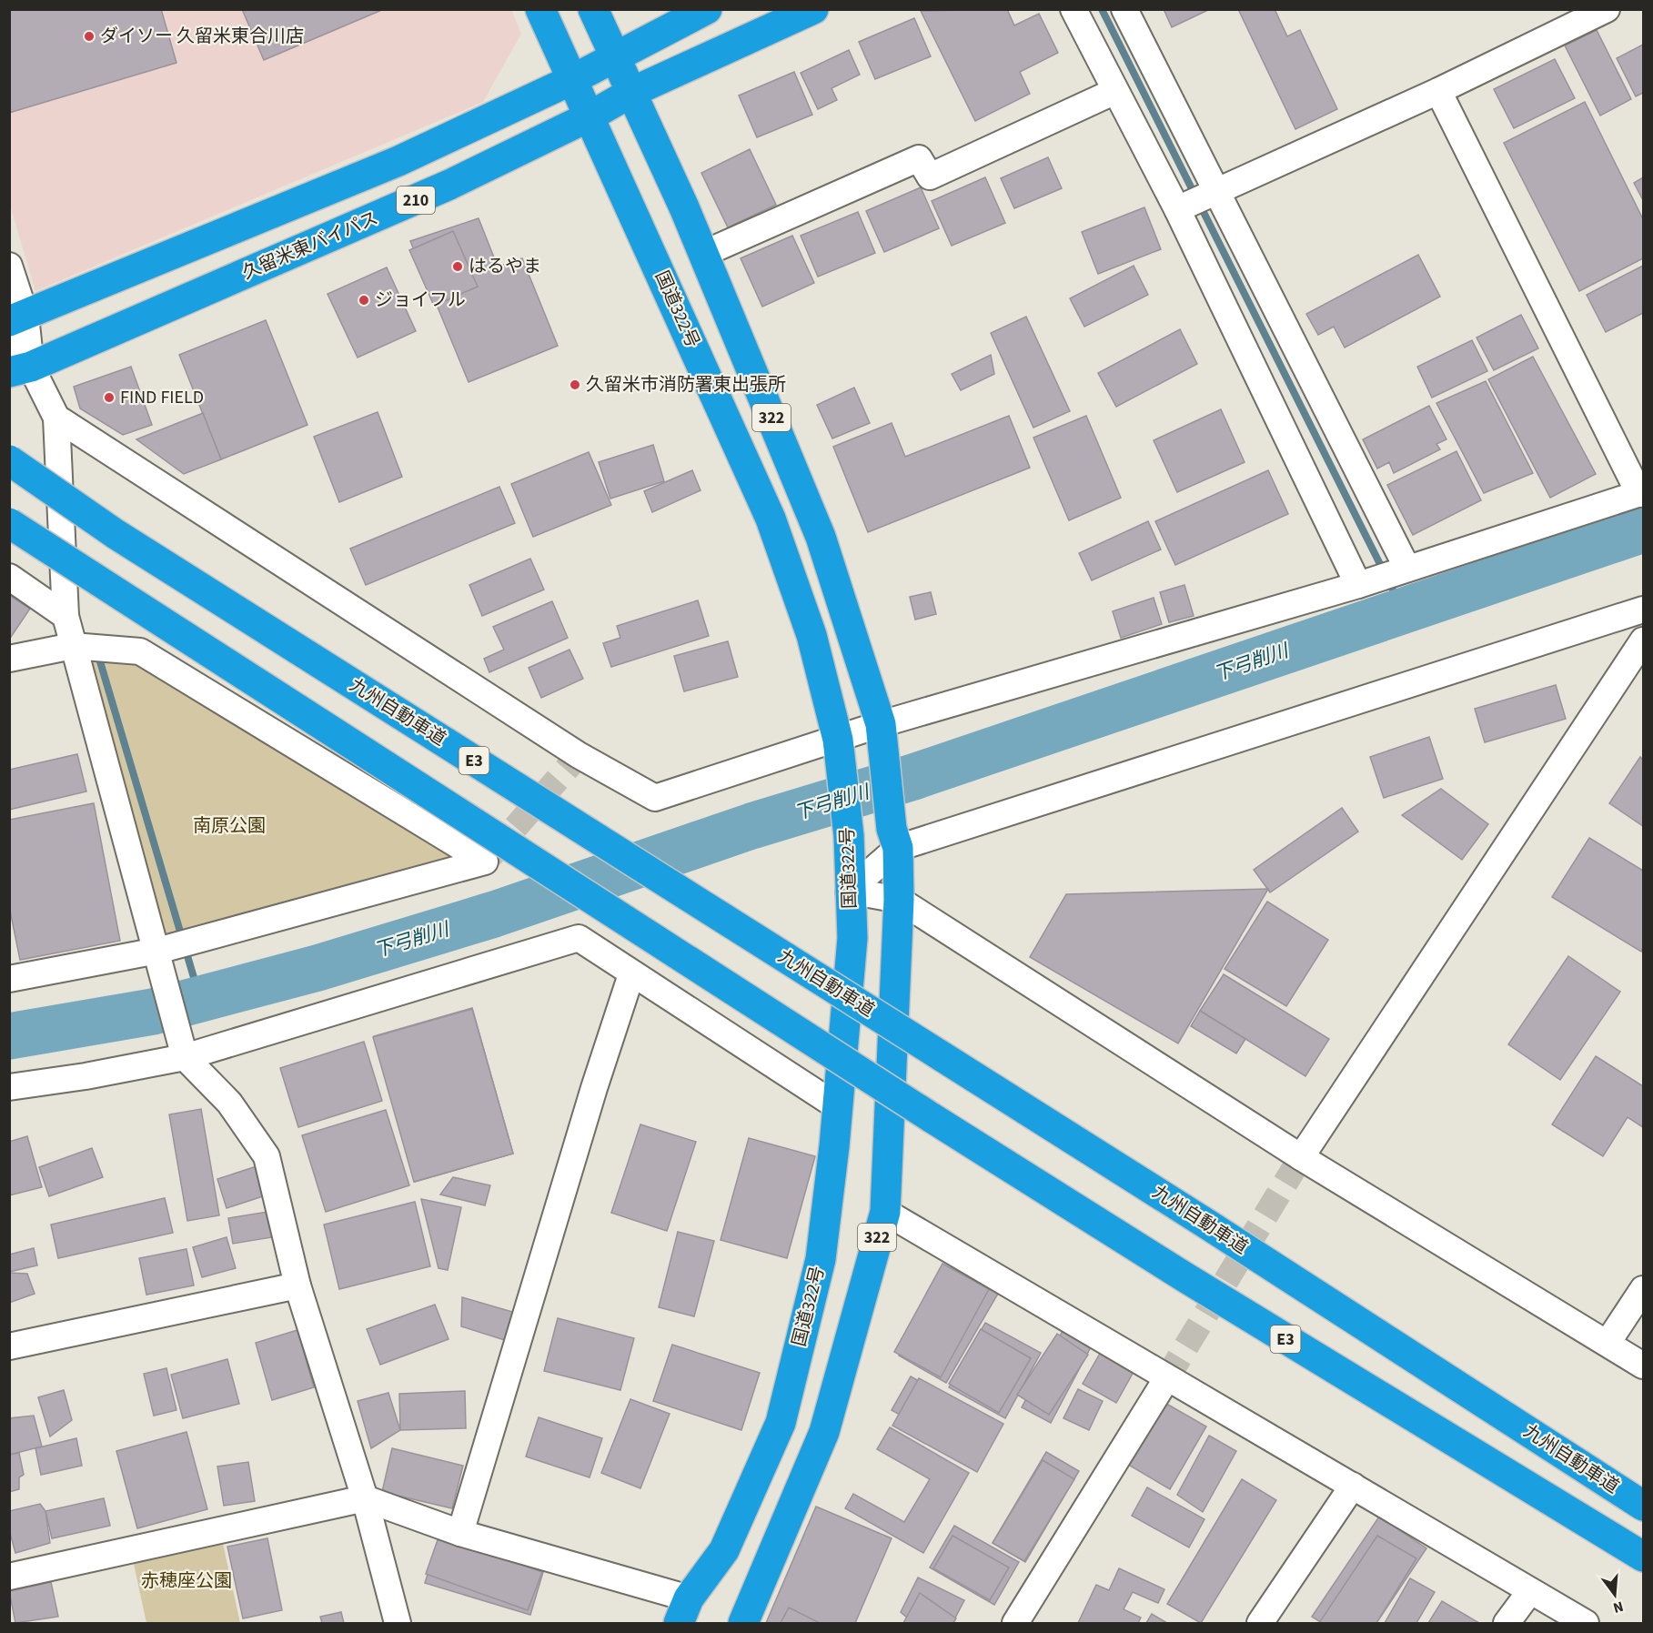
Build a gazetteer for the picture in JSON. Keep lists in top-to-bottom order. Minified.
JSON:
{"streets":{"highway":["210","久留米東バイパス","国道322号","322","九州自動車道","E3"]},"crossings":[["210","国道322号"],["210","322"],["久留米東バイパス","国道322号"],["久留米東バイパス","322"]],"water":["下弓削川"],"parks":["南原公園","赤穂座公園"],"places":["ダイソー 久留米東合川店","はるやま","ジョイフル","久留米市消防署東出張所","FIND FIELD"],"north":"bottom"}
